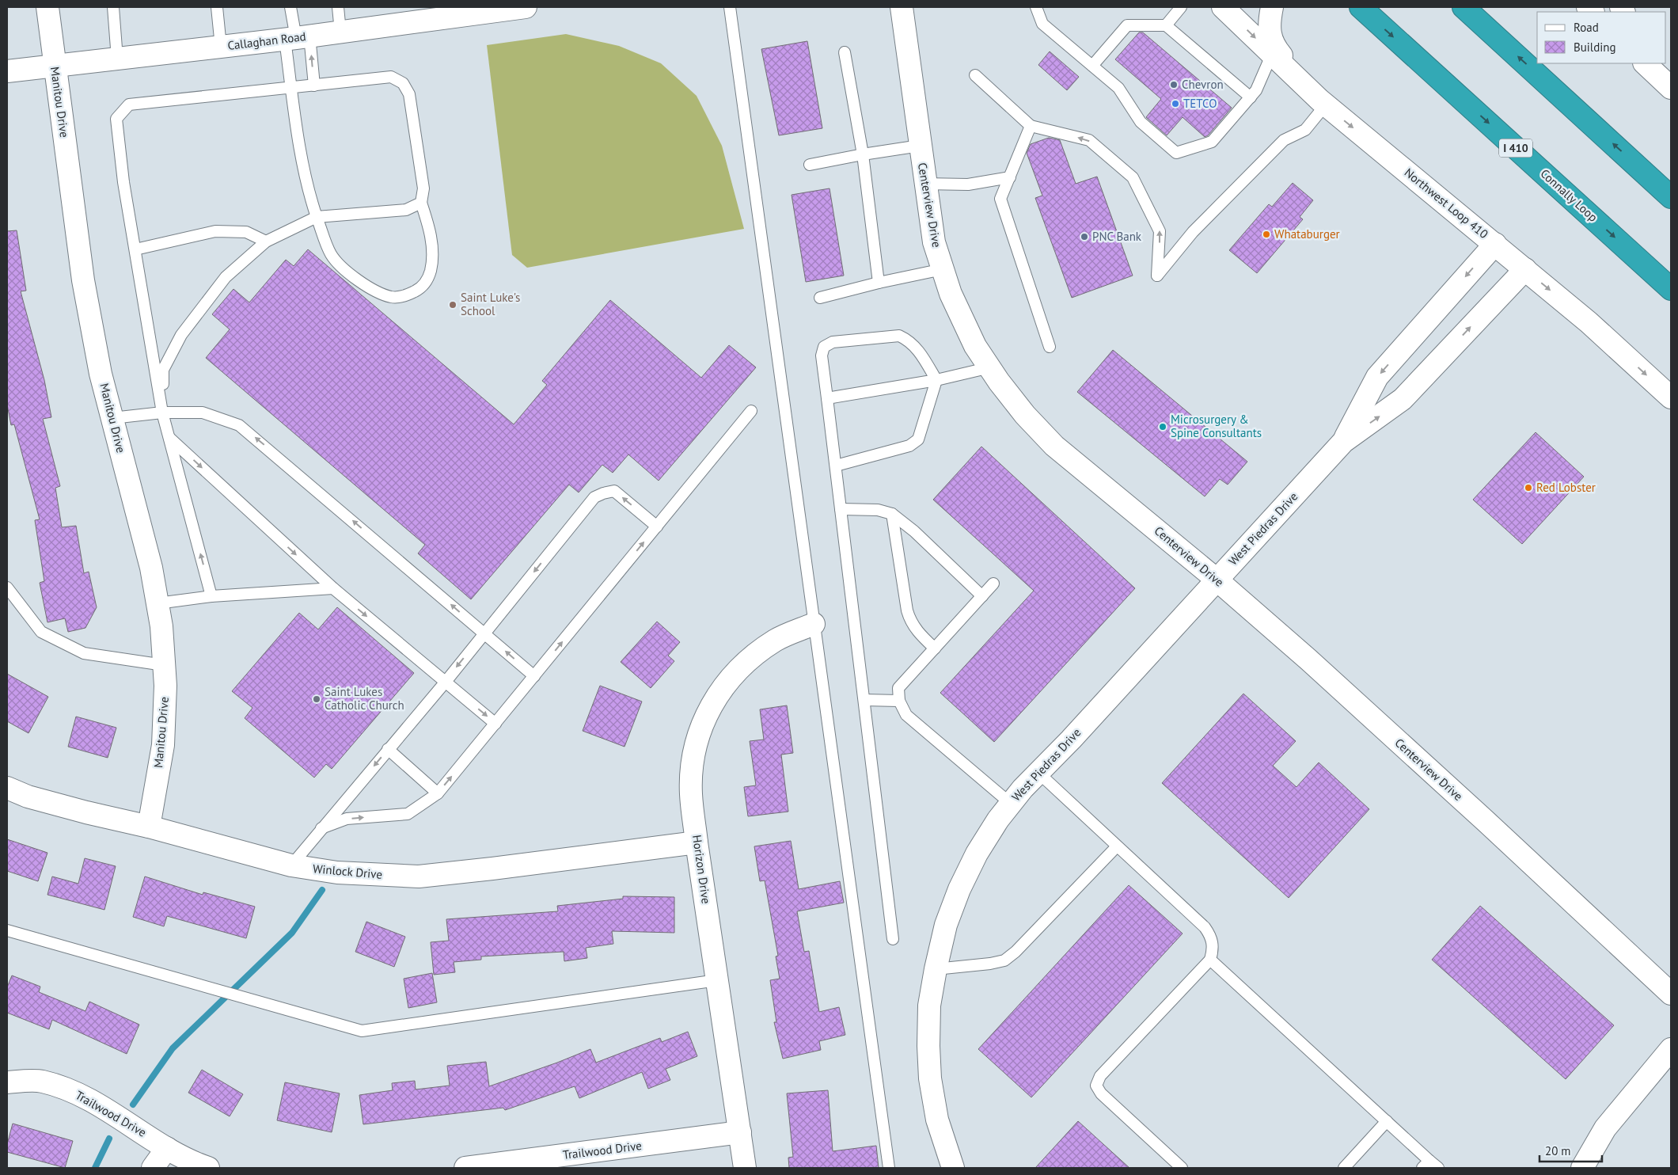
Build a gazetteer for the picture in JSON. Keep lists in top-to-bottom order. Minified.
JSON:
{"streets":{"highway":["I 410","Connally Loop"],"street":["Callaghan Road","Manitou Drive","Northwest Loop 410","Centerview Drive","West Piedras Drive","Horizon Drive","Winlock Drive","Trailwood Drive"]},"crossings":[["Callaghan Road","Manitou Drive"],["Manitou Drive","Winlock Drive"],["Northwest Loop 410","West Piedras Drive"],["Centerview Drive","West Piedras Drive"],["Horizon Drive","Winlock Drive"],["Horizon Drive","Trailwood Drive"]],"one_way":["Northwest Loop 410"],"places":["Chevron","TETCO","Whataburger","PNC Bank","Saint Luke's School","Microsurgery & Spine Consultants","Red Lobster","Saint Lukes Catholic Church"],"legend":["Road","Building"],"scale_bar":"20 m"}
